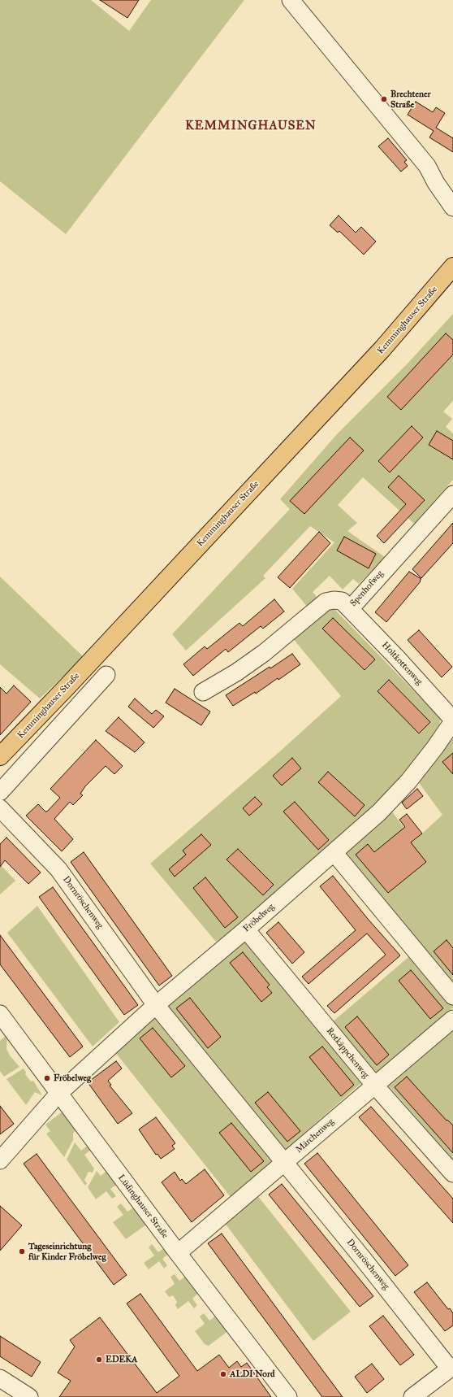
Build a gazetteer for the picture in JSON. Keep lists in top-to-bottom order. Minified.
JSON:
{"streets":{"main road":["Kemminghauser Straße"],"street":["Spenhofweg","Holtkottenweg","Dornröschenweg","Fröbelweg","Rotkäppchenweg","Märchenweg","Lüdinghauser Straße"]},"crossings":[["Spenhofweg","Holtkottenweg"],["Holtkottenweg","Fröbelweg"],["Dornröschenweg","Fröbelweg"],["Dornröschenweg","Märchenweg"],["Fröbelweg","Rotkäppchenweg"],["Fröbelweg","Lüdinghauser Straße"],["Rotkäppchenweg","Märchenweg"],["Märchenweg","Lüdinghauser Straße"]],"districts":["KEMMINGHAUSEN"],"places":["Brechtener Straße","Fröbelweg","Tageseinrichtung für Kinder Fröbelweg","EDEKA","ALDI Nord"]}
